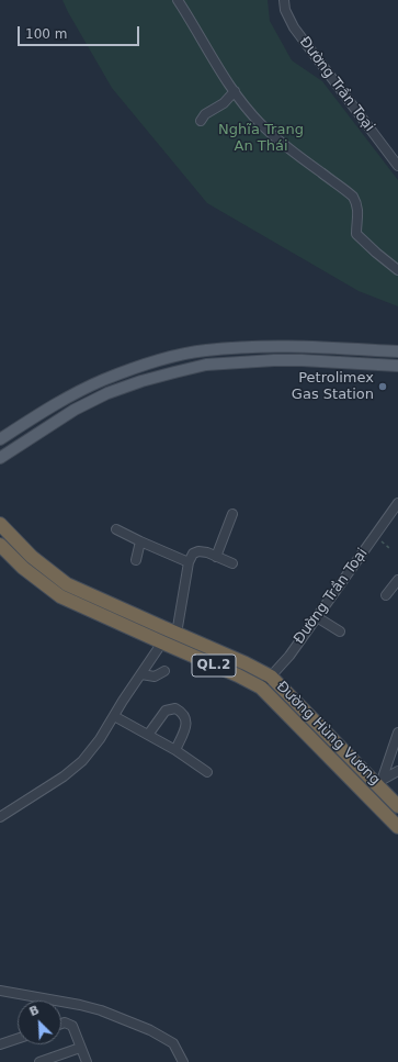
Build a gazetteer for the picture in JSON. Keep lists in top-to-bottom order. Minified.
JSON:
{"streets":{"highway":["QL.2","Đường Hùng Vương"],"street":["Đường Trần Toại"]},"crossings":[["Đường Trần Toại","Đường Hùng Vương"]],"parks":["Nghĩa Trang An Thái"],"places":["Petrolimex Gas Station"],"scale_bar":"100 m","north":"top left"}
